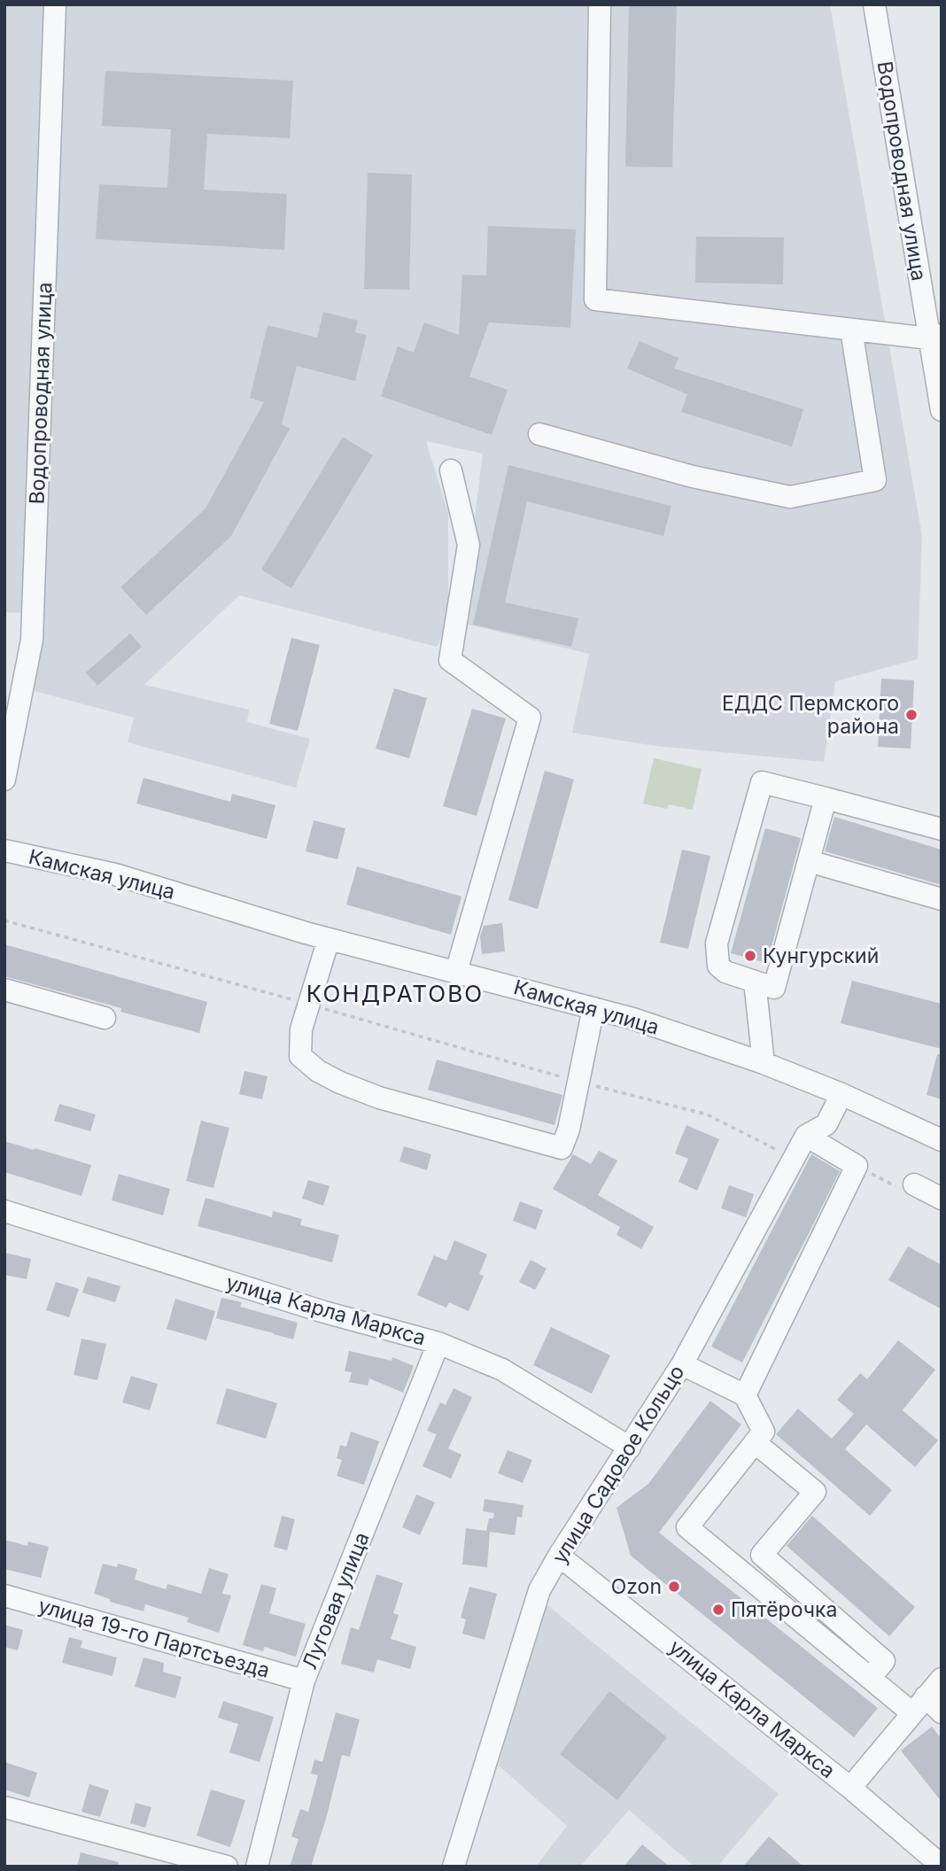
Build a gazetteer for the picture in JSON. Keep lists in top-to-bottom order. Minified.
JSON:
{"streets":{"street":["Водопроводная улица","Камская улица","улица Карла Маркса","улица Садовое Кольцо","Луговая улица","улица 19-го Партсъезда"]},"crossings":[["Камская улица","улица Садовое Кольцо"],["улица Карла Маркса","улица Садовое Кольцо"],["улица Карла Маркса","Луговая улица"],["Луговая улица","улица 19-го Партсъезда"]],"districts":["КОНДРАТОВО"],"places":["ЕДДС Пермского района","Кунгурский","Ozon","Пятёрочка"]}
